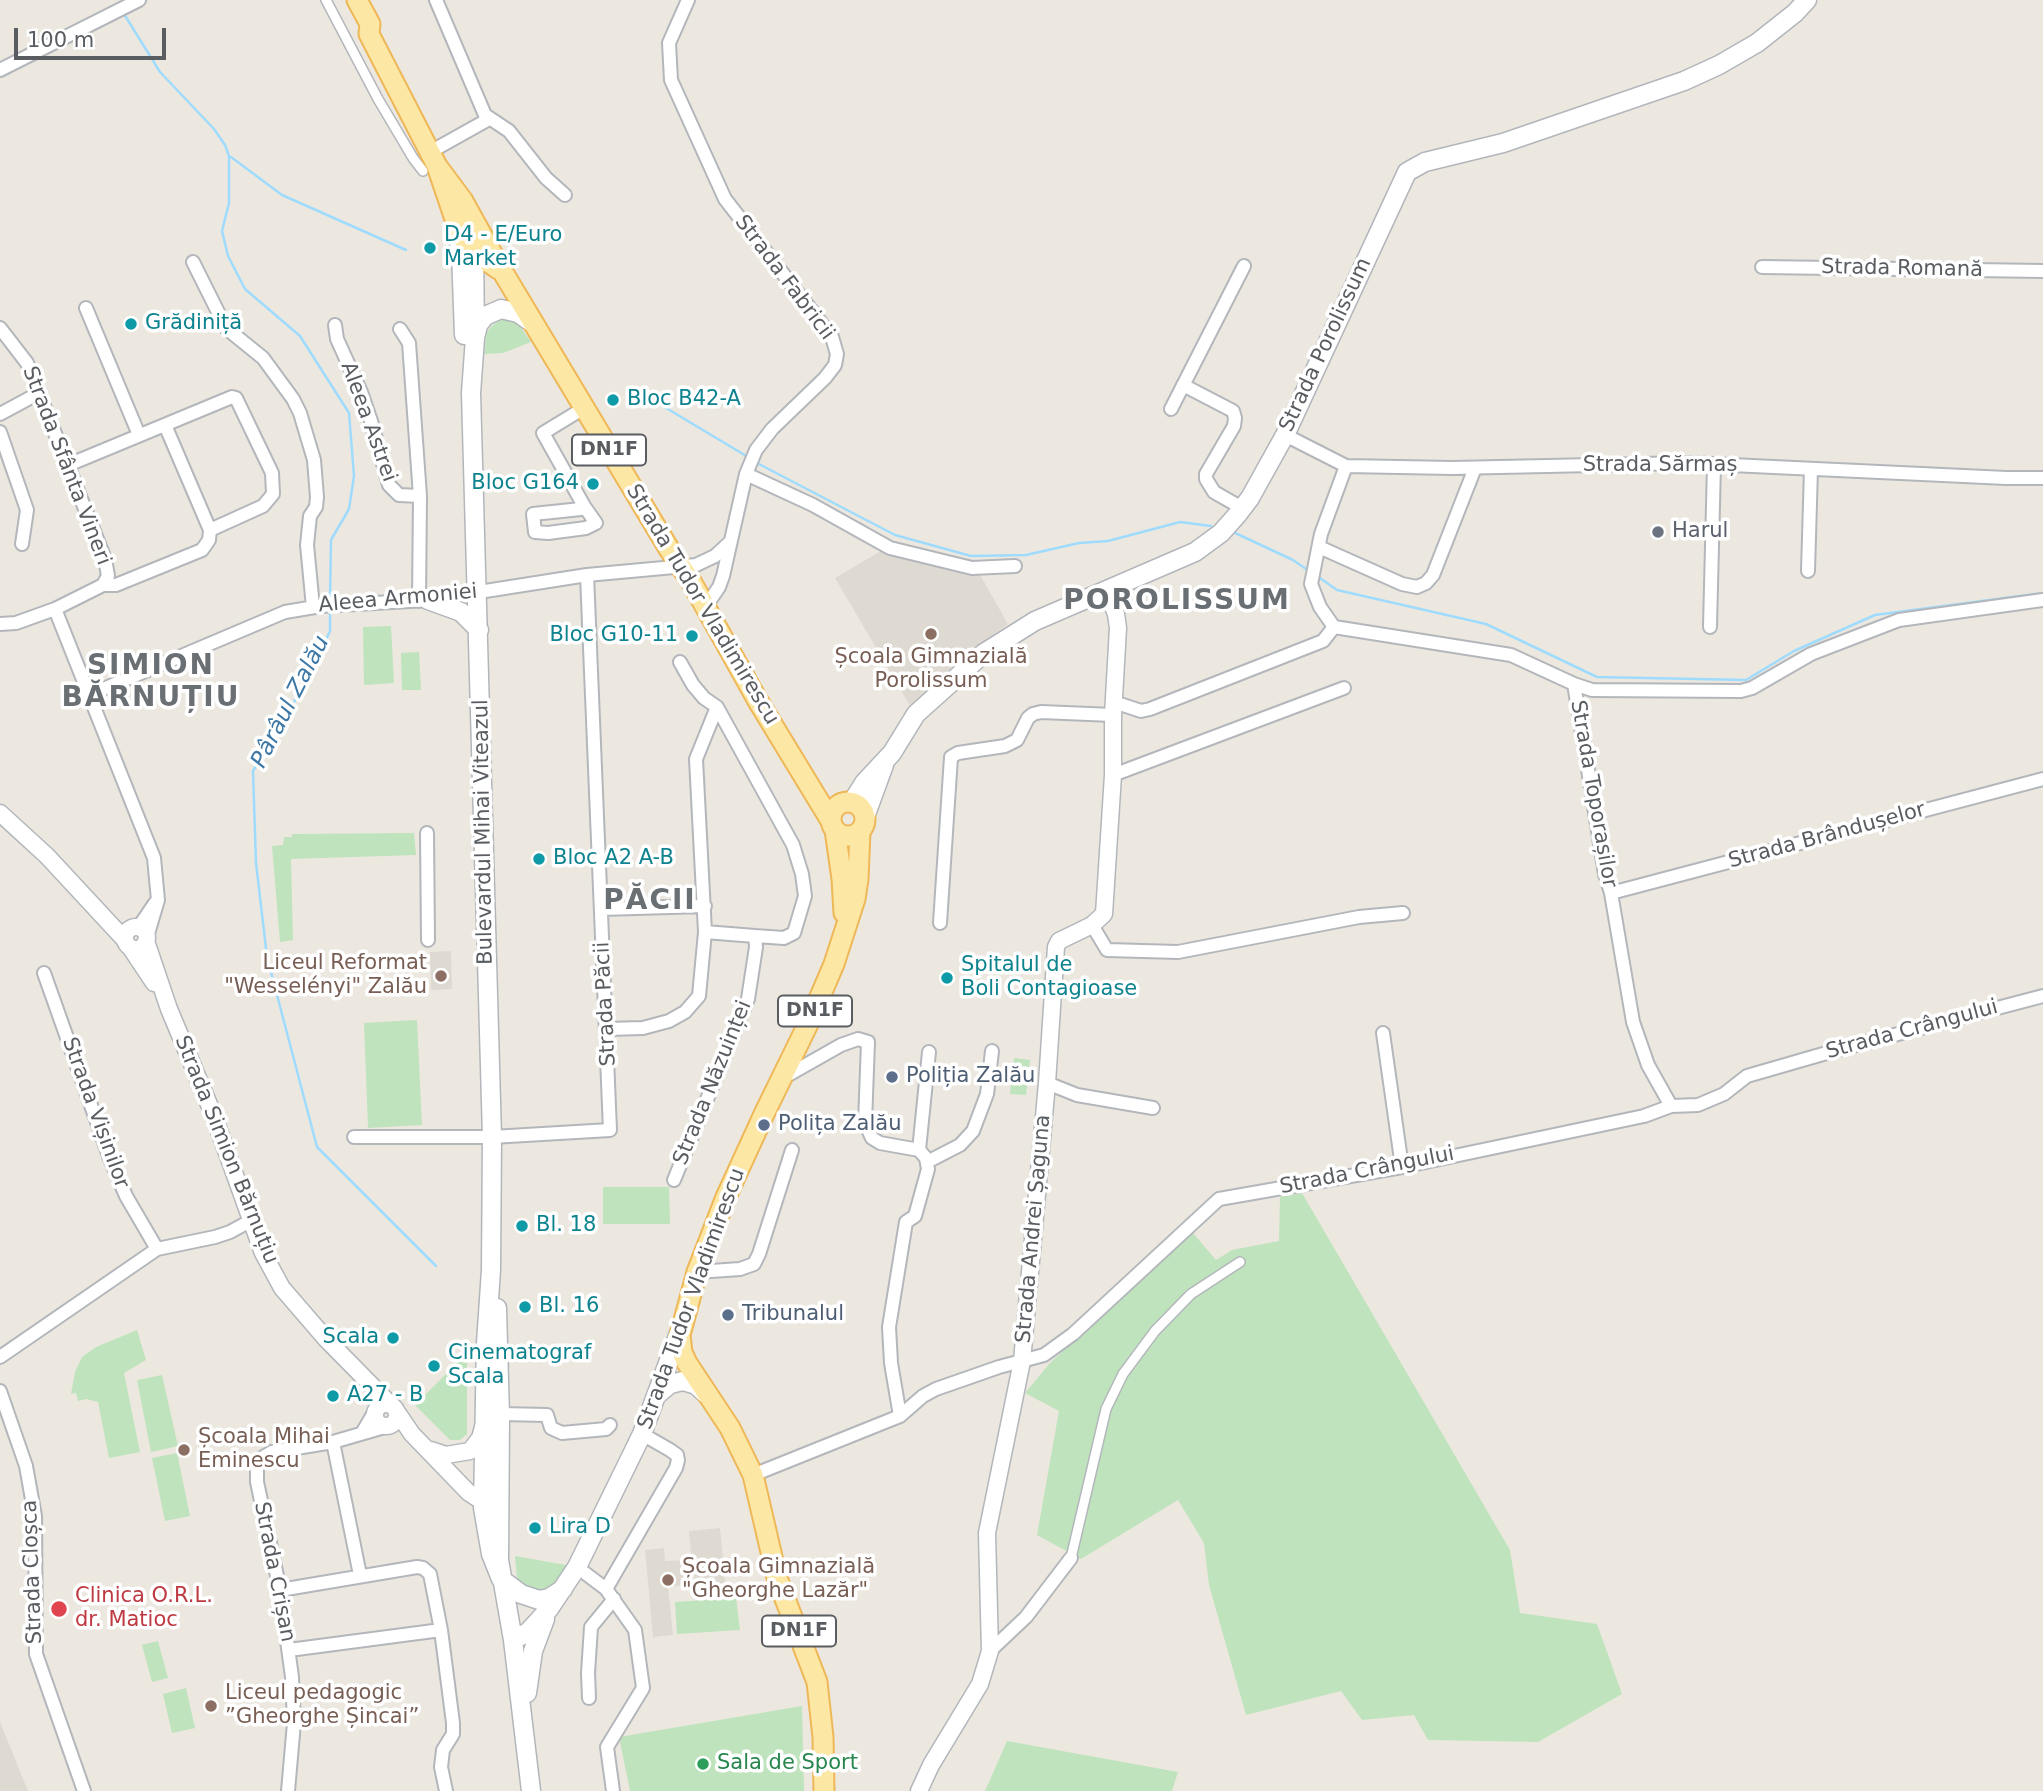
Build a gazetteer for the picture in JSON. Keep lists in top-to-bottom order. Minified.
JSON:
{"streets":{"main road":["Strada Porolissum","DN1F","Strada Tudor Vladimirescu","Bulevardul Mihai Viteazul"],"street":["Strada Romană","Strada Fabricii","Aleea Astrei","Strada Sfânta Vineri","Strada Sărmaș","Aleea Armoniei","Strada Toporașilor","Strada Brândușelor","Strada Păcii","Strada Crângului","Strada Năzuinței","Strada Vișinilor","Strada Simion Bărnuțiu","Strada Andrei Șaguna","Strada Cloșca","Strada Crișan"]},"crossings":[["Strada Fabricii","Strada Tudor Vladimirescu"],["Strada Porolissum","Strada Sărmaș"],["Strada Porolissum","Strada Tudor Vladimirescu"],["Aleea Astrei","Aleea Armoniei"],["DN1F","Strada Tudor Vladimirescu"],["DN1F","Strada Crângului"],["Aleea Armoniei","Strada Tudor Vladimirescu"],["Aleea Armoniei","Bulevardul Mihai Viteazul"],["Aleea Armoniei","Strada Păcii"],["Strada Tudor Vladimirescu","Bulevardul Mihai Viteazul"],["Strada Toporașilor","Strada Brândușelor"],["Strada Toporașilor","Strada Crângului"],["Bulevardul Mihai Viteazul","Strada Păcii"],["Bulevardul Mihai Viteazul","Strada Simion Bărnuțiu"],["Strada Crângului","Strada Andrei Șaguna"],["Strada Simion Bărnuțiu","Strada Crișan"]],"districts":["POROLISSUM","SIMION BĂRNUȚIU","PĂCII"],"water":["Pârâul Zalău"],"places":["D4 - E/Euro Market","Grădiniță","Bloc B42-A","Bloc G164","Harul","Școala Gimnazială Porolissum","Bloc G10-11","Bloc A2 A-B","Liceul Reformat \"Wesselényi\" Zalău","Spitalul de Boli Contagioase","Poliția Zalău","Polița Zalău","Bl. 18","Bl. 16","Tribunalul","Scala","Cinematograf Scala","A27 - B","Școala Mihai Eminescu","Lira D","Școala Gimnazială \"Gheorghe Lazăr\"","Clinica O.R.L. dr. Matioc","Liceul pedagogic ”Gheorghe Șincai”","Sala de Sport"],"scale_bar":"100 m"}
